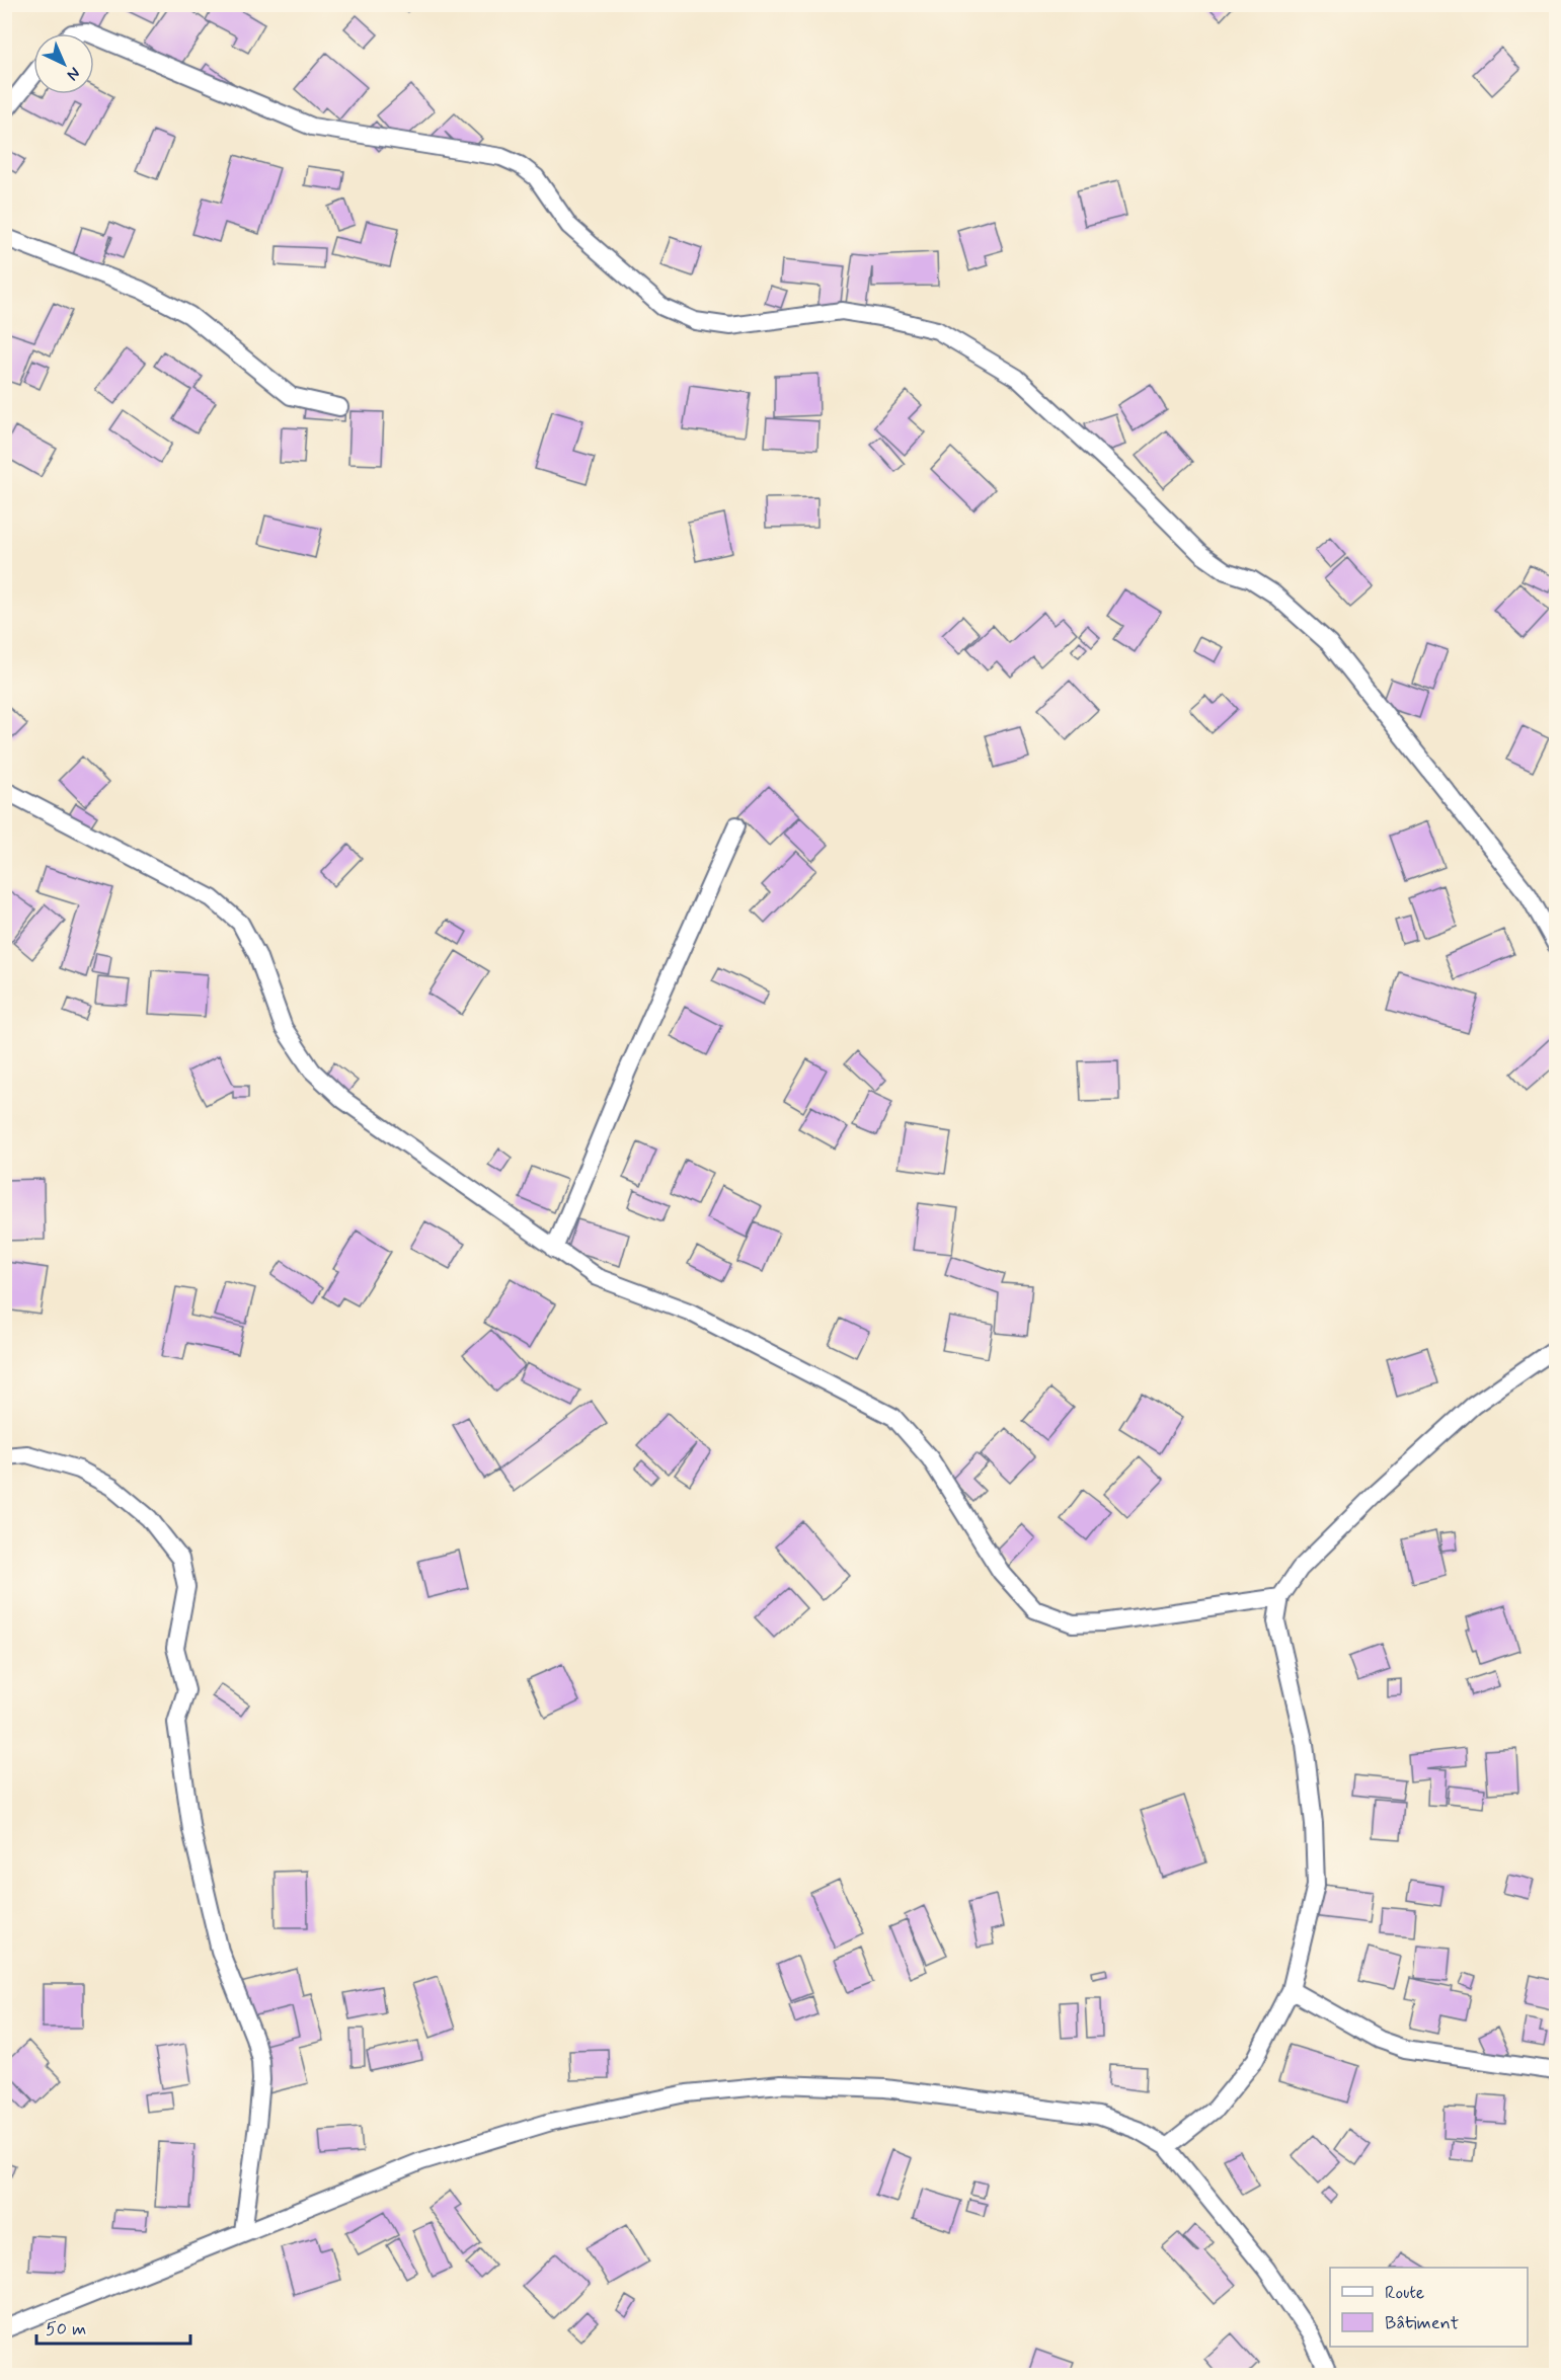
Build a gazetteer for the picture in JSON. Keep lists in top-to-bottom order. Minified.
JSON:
{"legend":["Route","Bâtiment"],"scale_bar":"50 m","north":"bottom right"}
